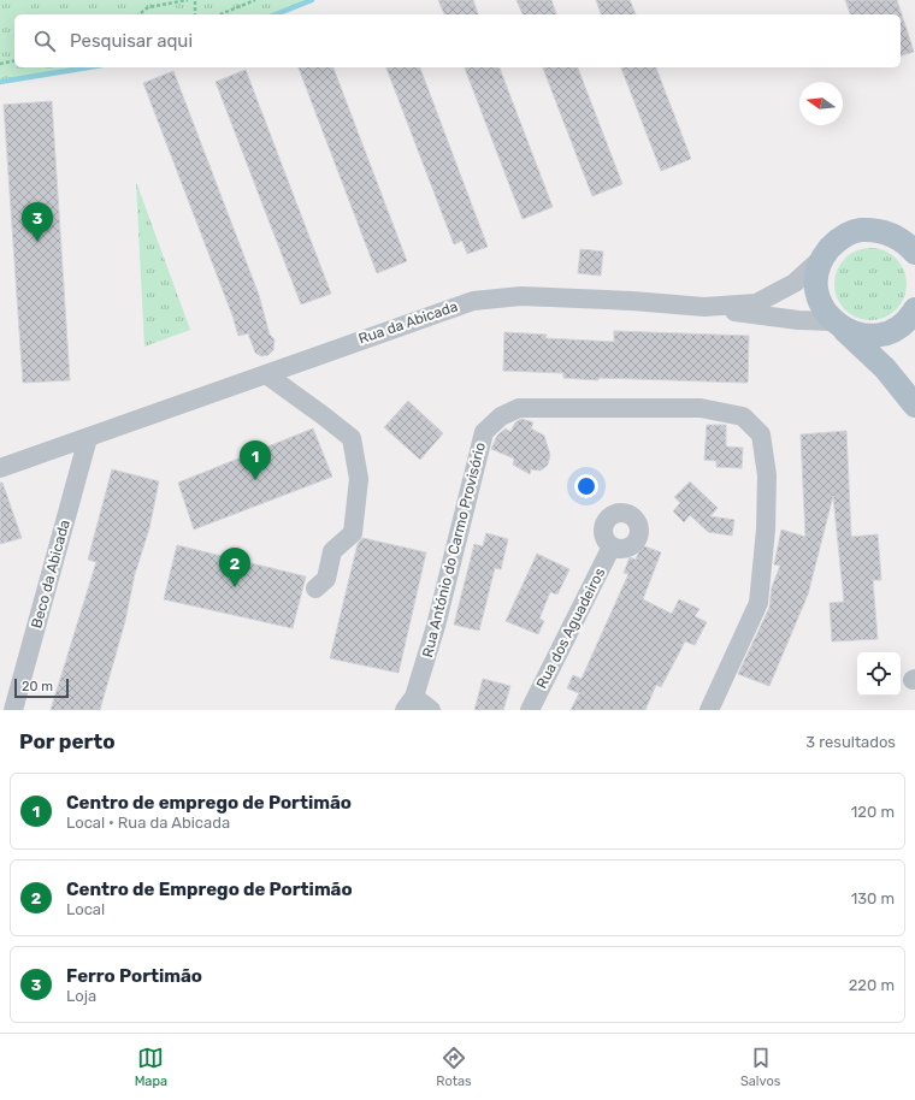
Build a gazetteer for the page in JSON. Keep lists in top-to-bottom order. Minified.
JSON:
{"streets":{"street":["Rua da Abicada","Rua António do Carmo Provisório","Beco da Abicada","Rua dos Aguadeiros"]},"crossings":[["Rua da Abicada","Beco da Abicada"]],"scale_bar":"20 m","north":"left","page":{"search":"Pesquisar aqui","pins":["3","1","2"],"scale":"20 m","heading":["Por perto","3 resultados"],"list":[{"mark":"1","name":"Centro de emprego de Portimão","note":"Local · Rua da Abicada","value":"120 m"},{"mark":"2","name":"Centro de Emprego de Portimão","note":"Local","value":"130 m"},{"mark":"3","name":"Ferro Portimão","note":"Loja","value":"220 m"}],"nav":["Mapa","Rotas","Salvos"]}}
